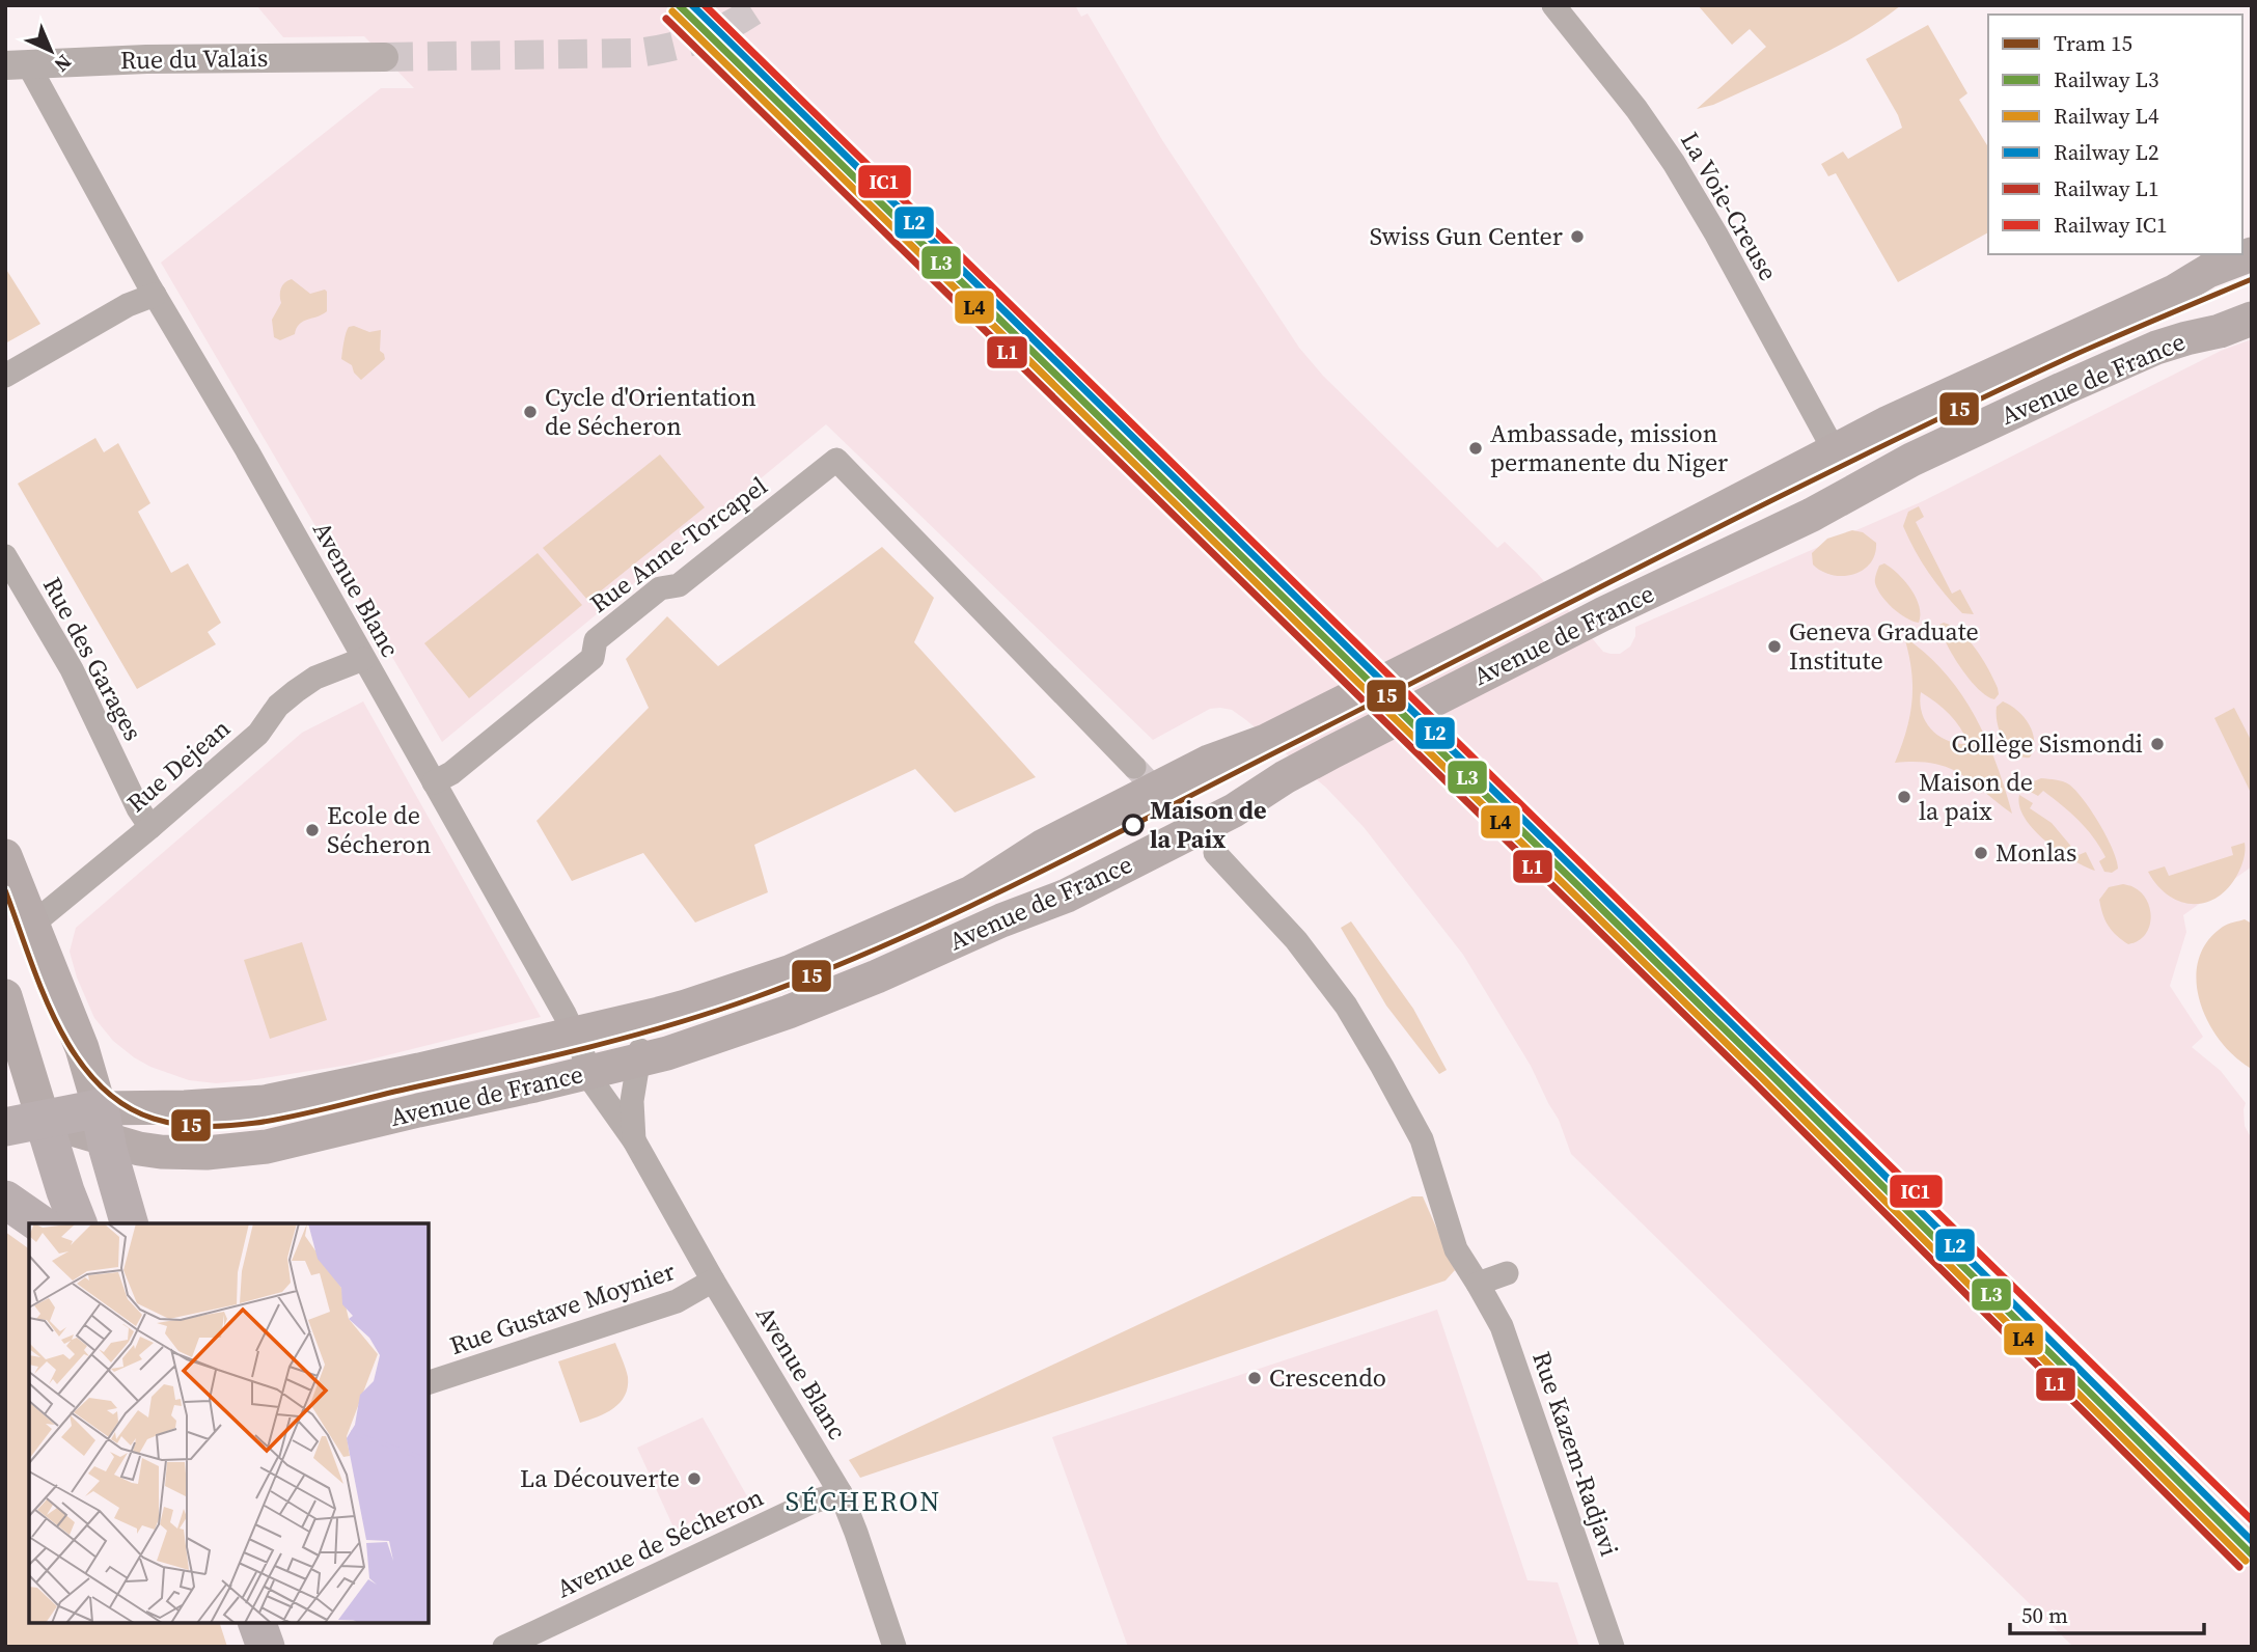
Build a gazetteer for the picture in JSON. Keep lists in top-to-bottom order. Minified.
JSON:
{"streets":{"main road":["Avenue de France"],"street":["Rue du Valais","La Voie-Creuse","Rue Anne-Torcapel","Avenue Blanc","Rue des Garages","Rue Dejean","Rue Gustave Moynier","Rue Kazem-Radjavi","Avenue de Sécheron"]},"crossings":[["Rue du Valais","Avenue Blanc"],["La Voie-Creuse","Avenue de France"],["Avenue de France","Avenue Blanc"],["Rue Anne-Torcapel","Avenue Blanc"],["Avenue Blanc","Rue Dejean"],["Avenue Blanc","Rue Gustave Moynier"],["Avenue Blanc","Avenue de Sécheron"],["Rue des Garages","Rue Dejean"]],"districts":["SÉCHERON"],"places":["Swiss Gun Center","Cycle d'Orientation de Sécheron","Ambassade, mission permanente du Niger","Geneva Graduate Institute","Collège Sismondi","Maison de la paix","Maison de la Paix","Ecole de Sécheron","Monlas","Crescendo","La Découverte"],"lines":["rail line L3","rail line L2","rail line IC1","rail line L4","rail line L1","tram line 15"],"legend":["Tram 15","Railway L3","Railway L4","Railway L2","Railway L1","Railway IC1"],"scale_bar":"50 m","north":"bottom right"}
